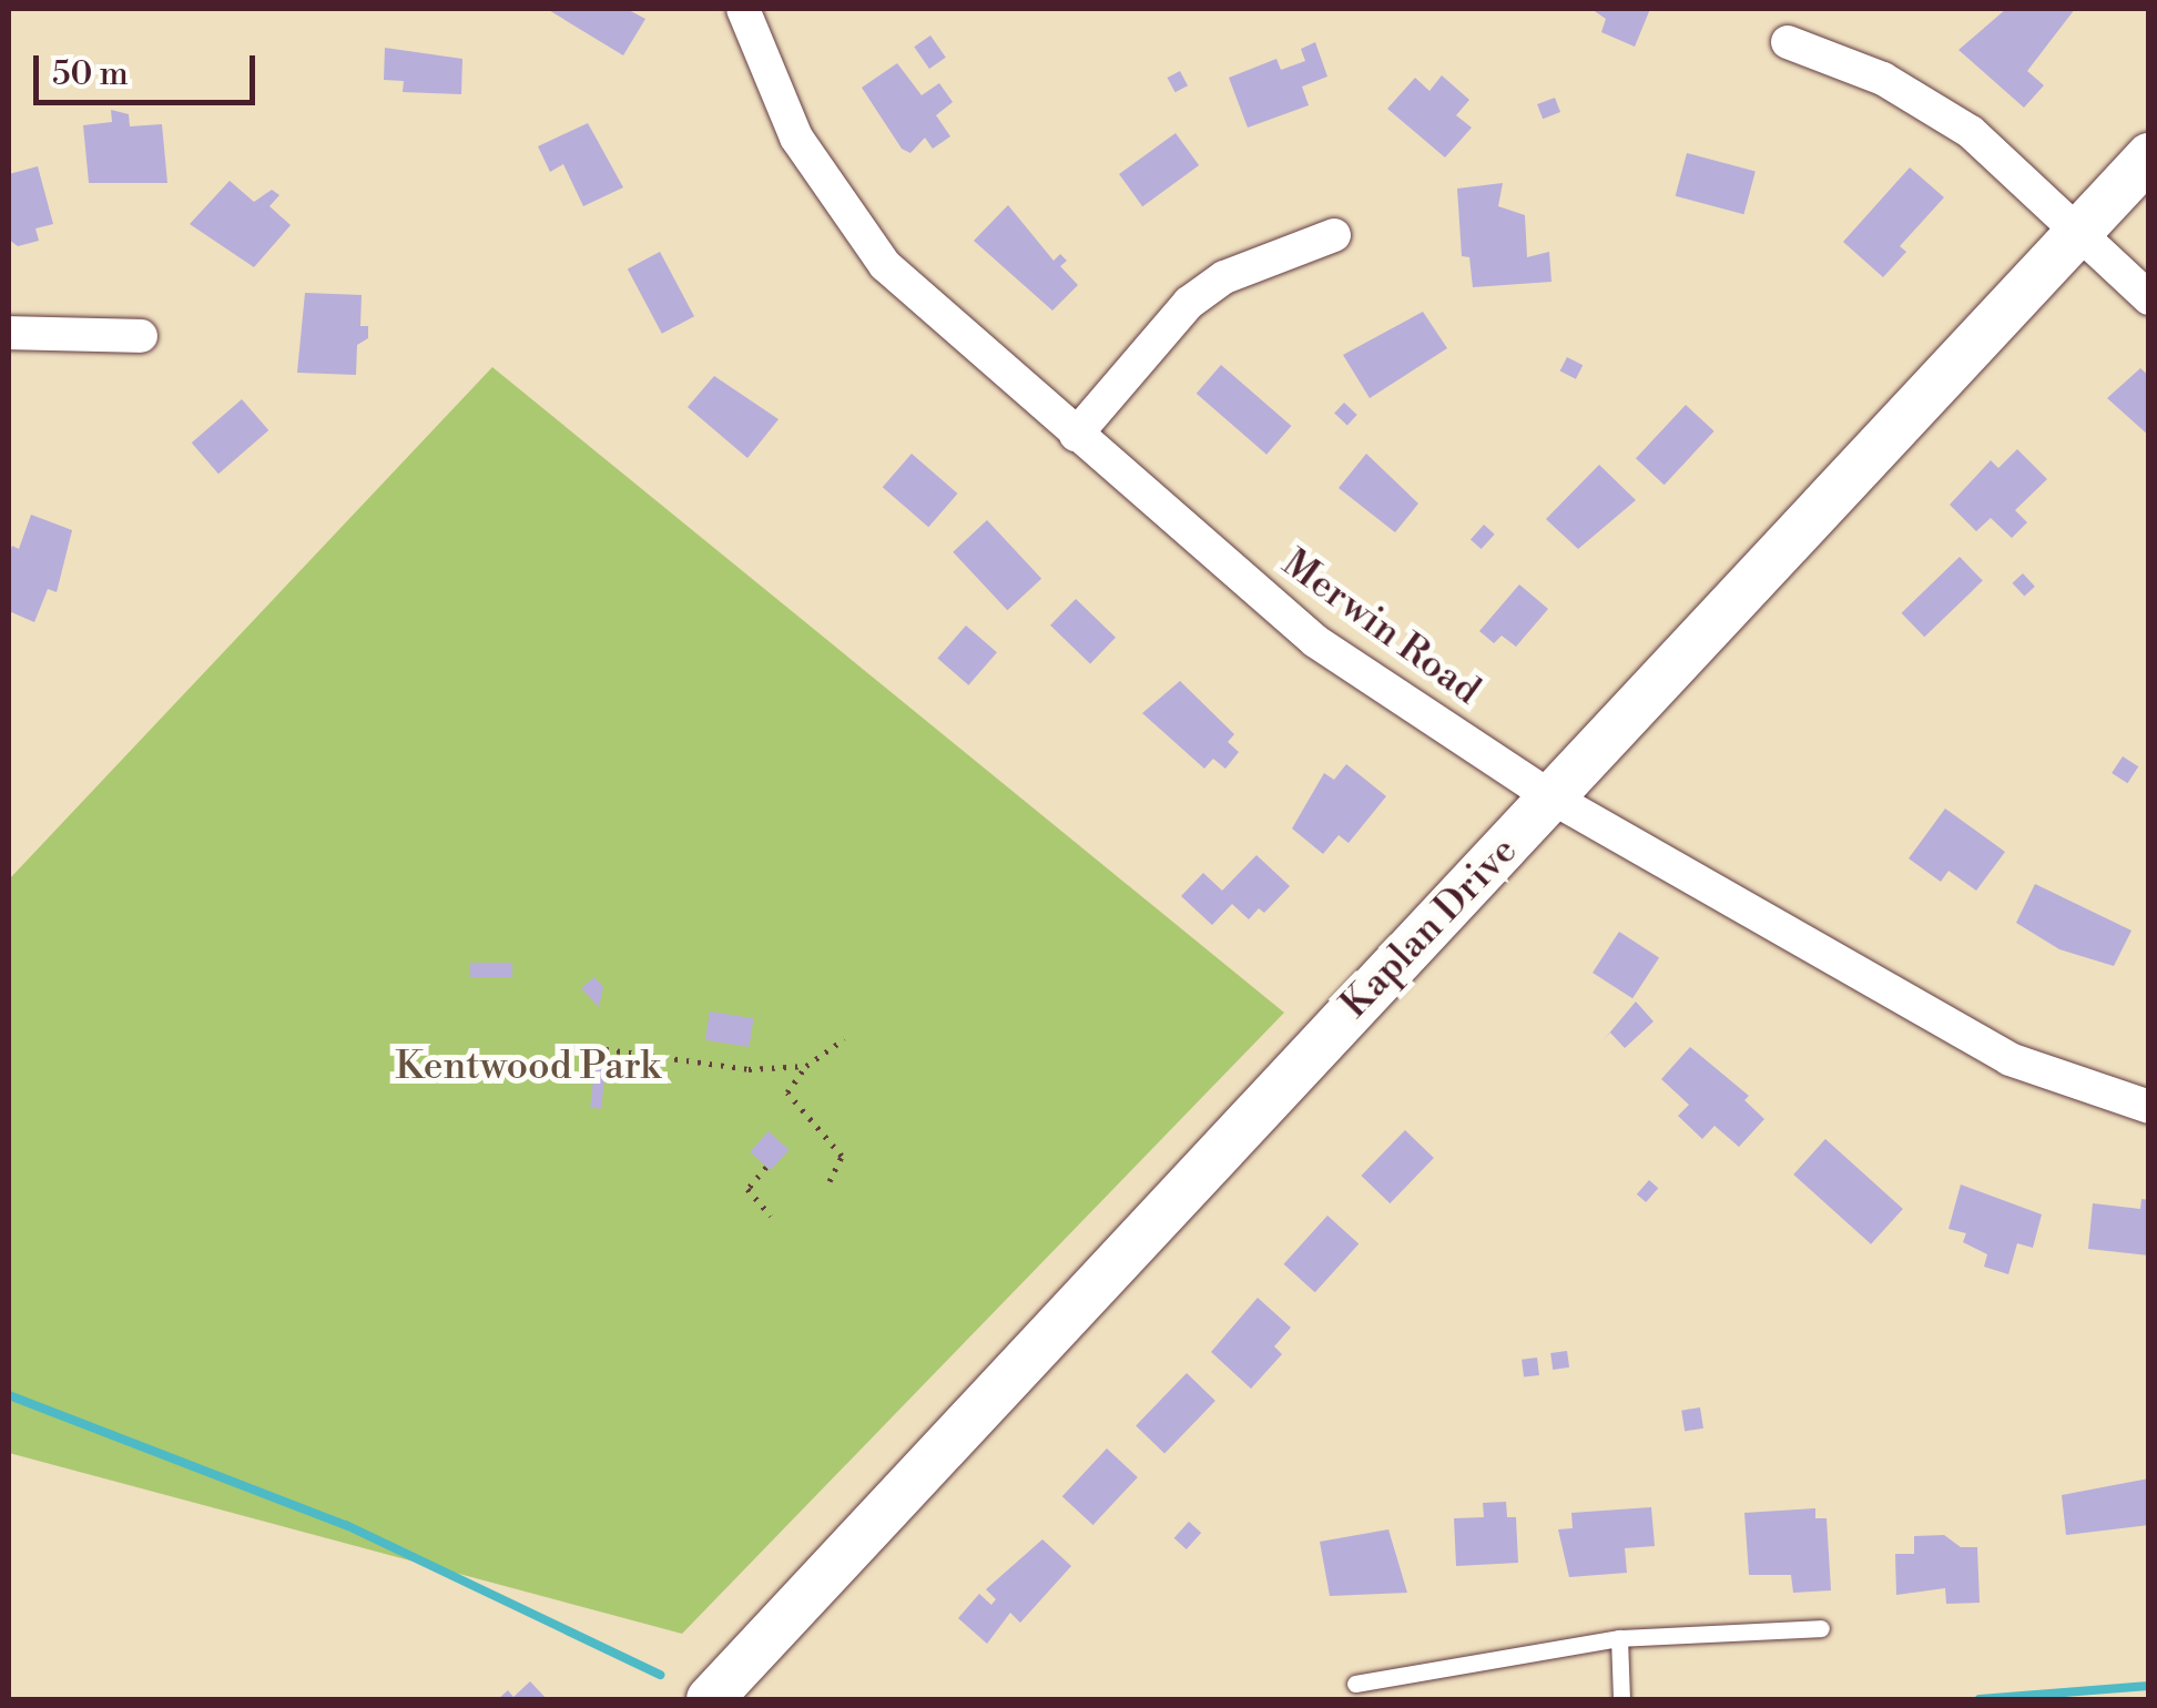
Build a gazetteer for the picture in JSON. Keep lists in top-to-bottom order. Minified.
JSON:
{"streets":{"street":["Merwin Road","Kaplan Drive"]},"crossings":[["Merwin Road","Kaplan Drive"]],"parks":["Kentwood Park"],"scale_bar":"50 m"}
